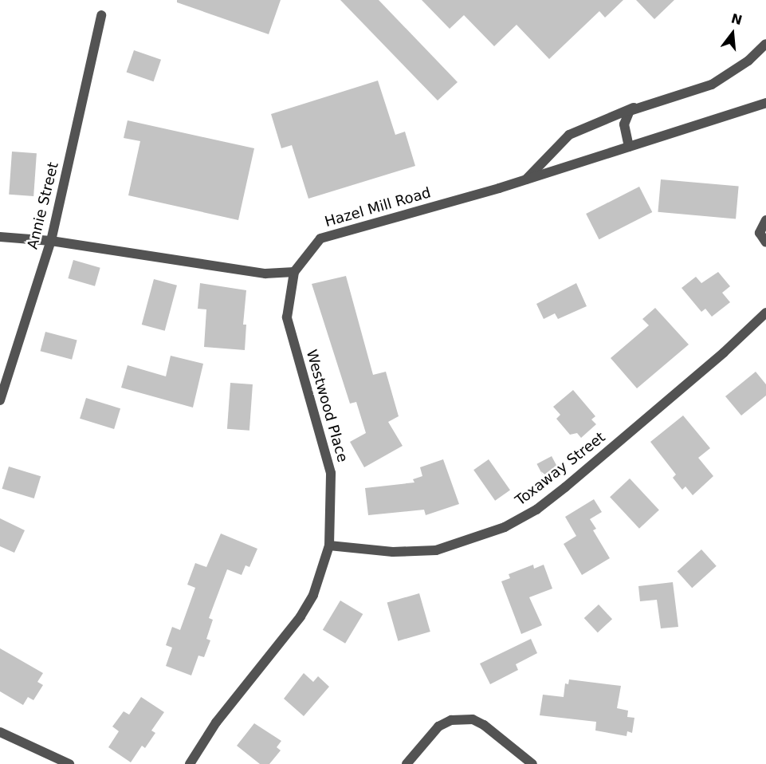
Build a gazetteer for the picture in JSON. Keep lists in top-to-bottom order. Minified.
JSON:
{"streets":{"street":["Annie Street","Hazel Mill Road","Westwood Place","Toxaway Street"]},"crossings":[["Hazel Mill Road","Westwood Place"],["Westwood Place","Toxaway Street"]],"north":"top"}
